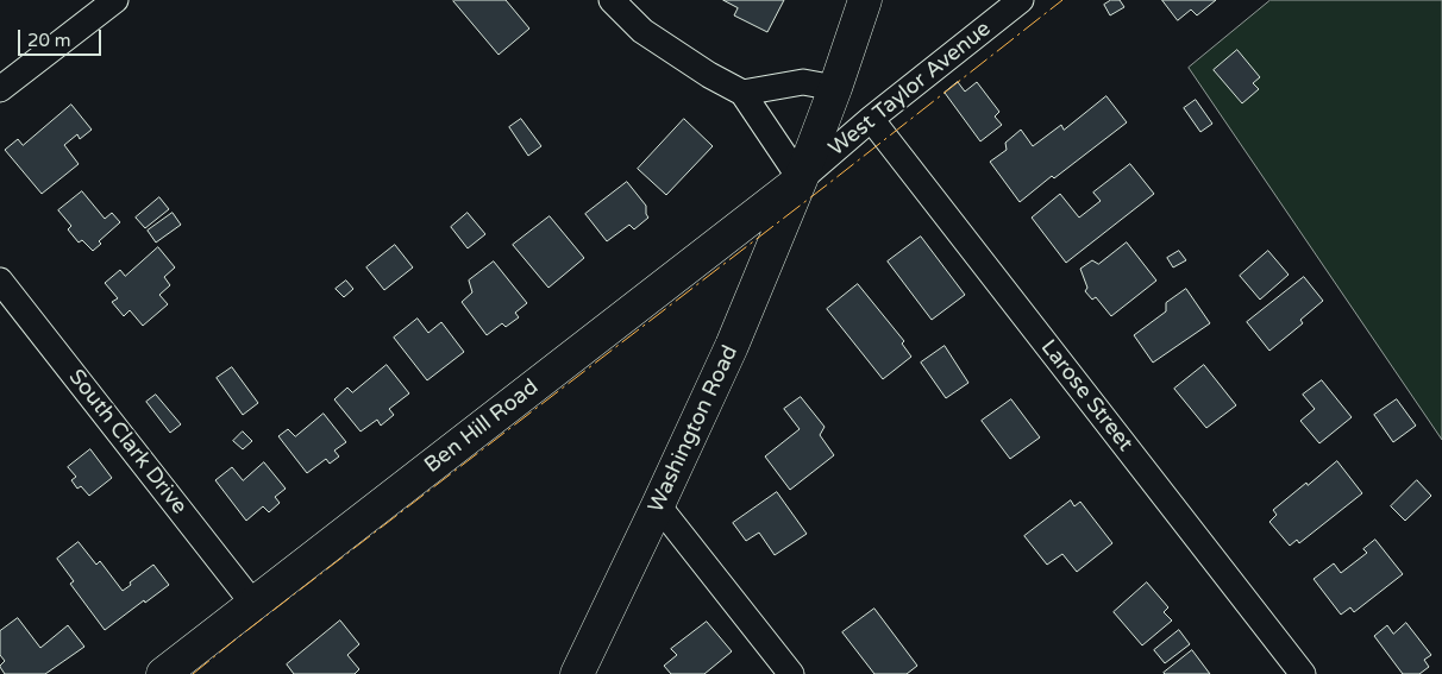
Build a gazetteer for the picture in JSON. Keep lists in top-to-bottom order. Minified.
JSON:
{"streets":{"street":["West Taylor Avenue","Larose Street","Ben Hill Road","Washington Road","South Clark Drive"]},"crossings":[["West Taylor Avenue","Larose Street"],["West Taylor Avenue","Ben Hill Road"],["West Taylor Avenue","Washington Road"],["Ben Hill Road","Washington Road"],["Ben Hill Road","South Clark Drive"]],"scale_bar":"20 m"}
